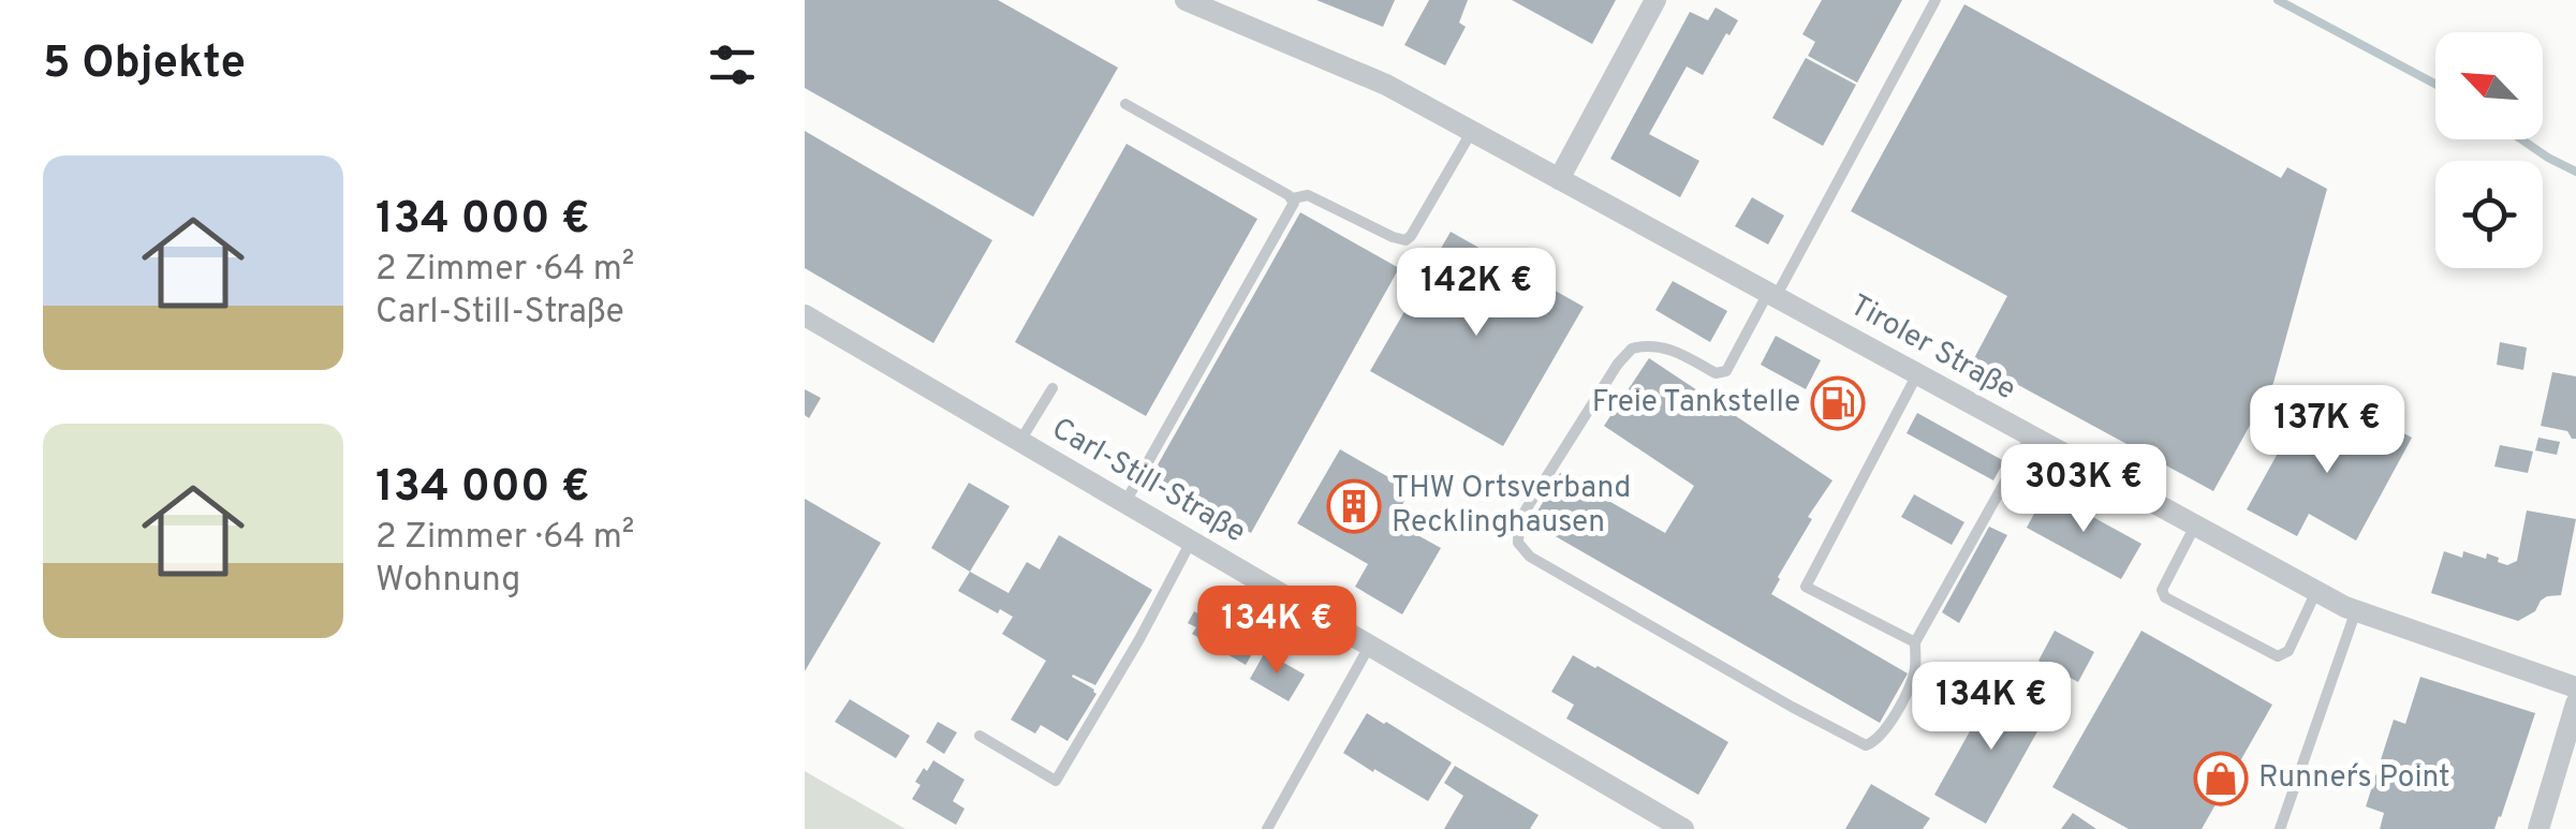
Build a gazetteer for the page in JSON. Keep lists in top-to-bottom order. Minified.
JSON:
{"streets":{"street":["Tiroler Straße","Carl-Still-Straße"]},"places":{"fuel station":["Freie Tankstelle"],"building":["THW Ortsverband Recklinghausen"],"shop":["Runner´s Point"]},"north":"top left","page":{"heading":"5 Objekte","list":[{"name":"134 000 €","note":"2 Zimmer · 64 m² · Carl-Still-Straße"},{"name":"134 000 €","note":"2 Zimmer · 64 m² · Wohnung"}],"price":["142K €","137K €","303K €","134K €","134K €"]}}
